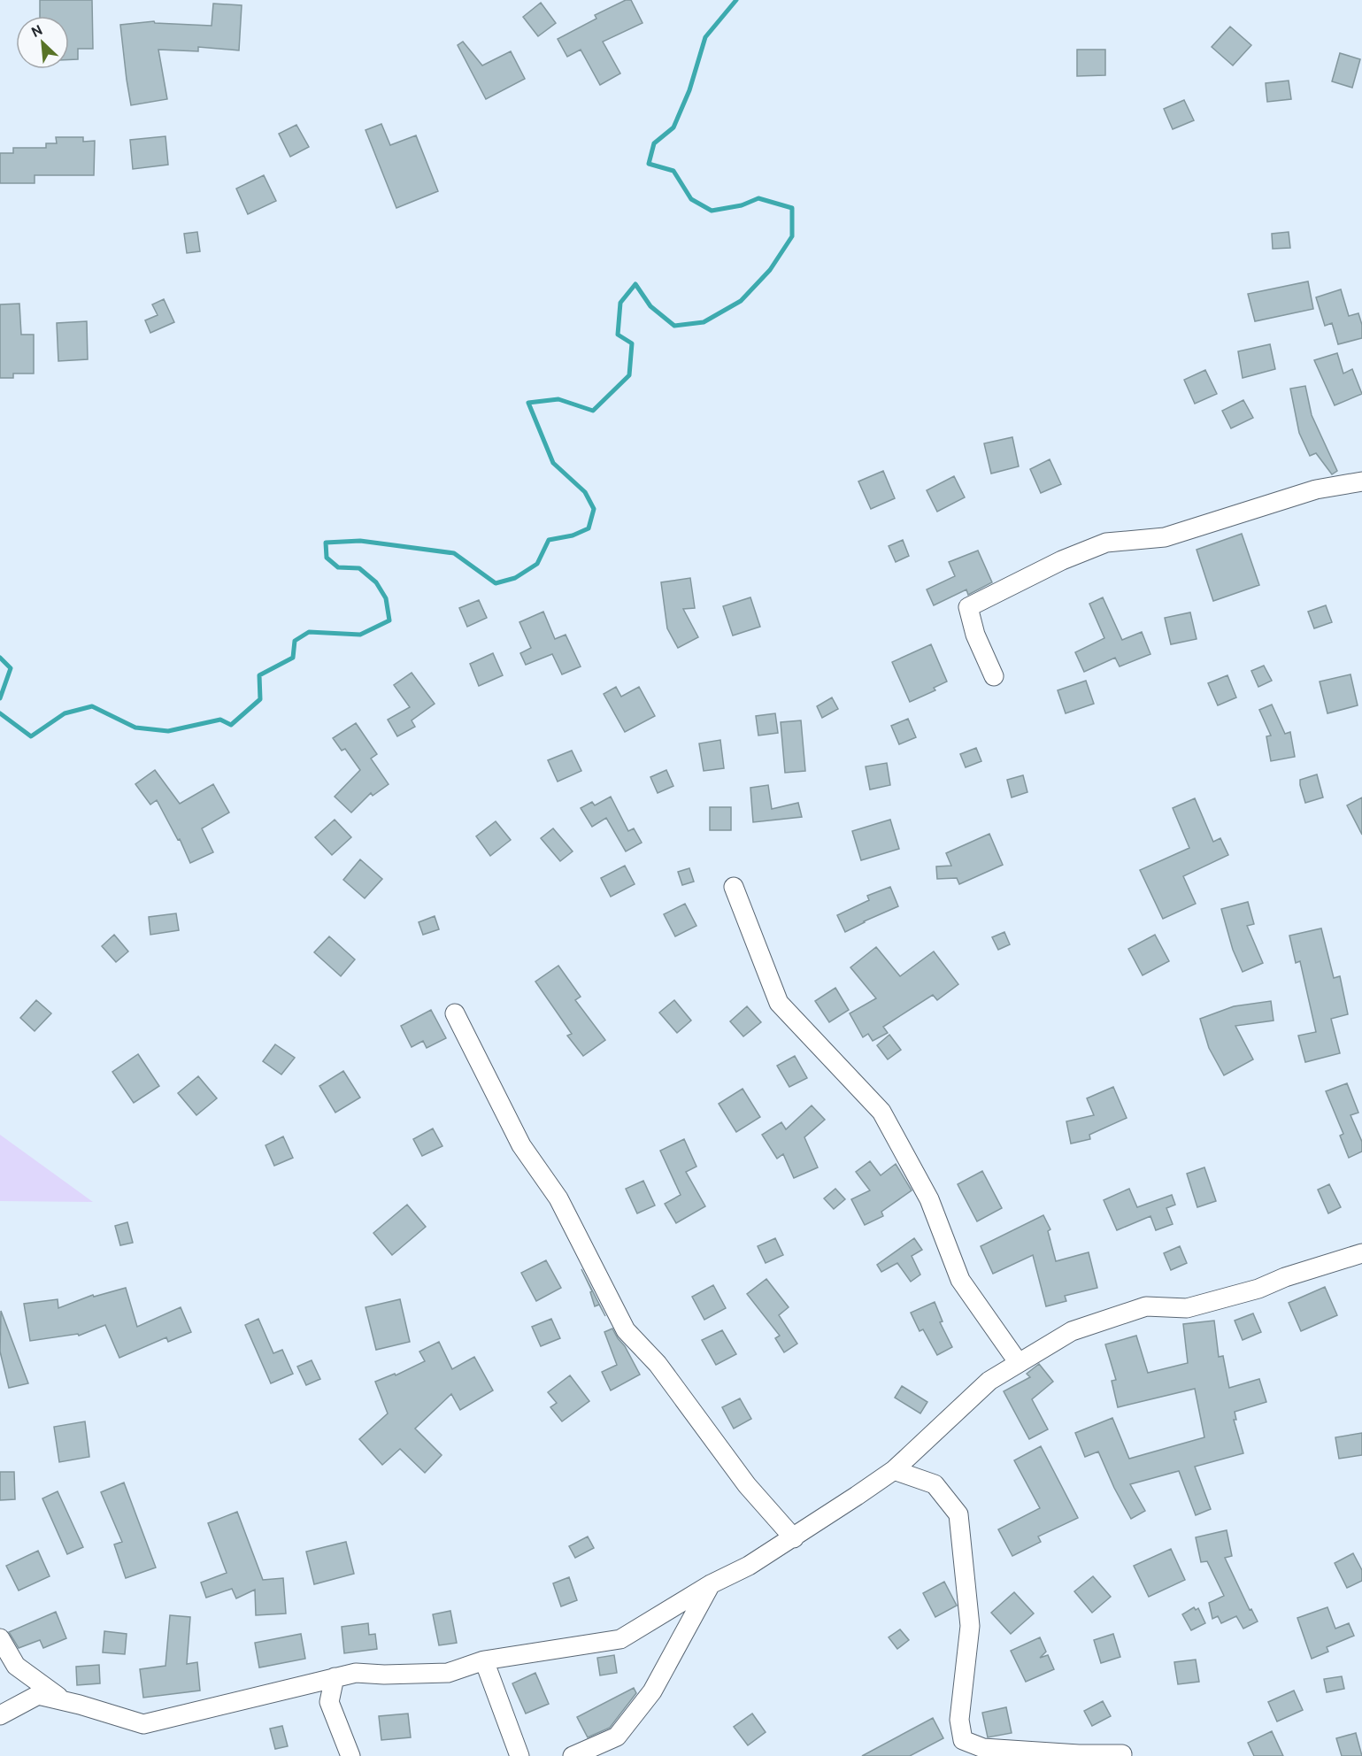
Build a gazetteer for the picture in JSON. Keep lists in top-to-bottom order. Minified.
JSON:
{"north":"top left"}
